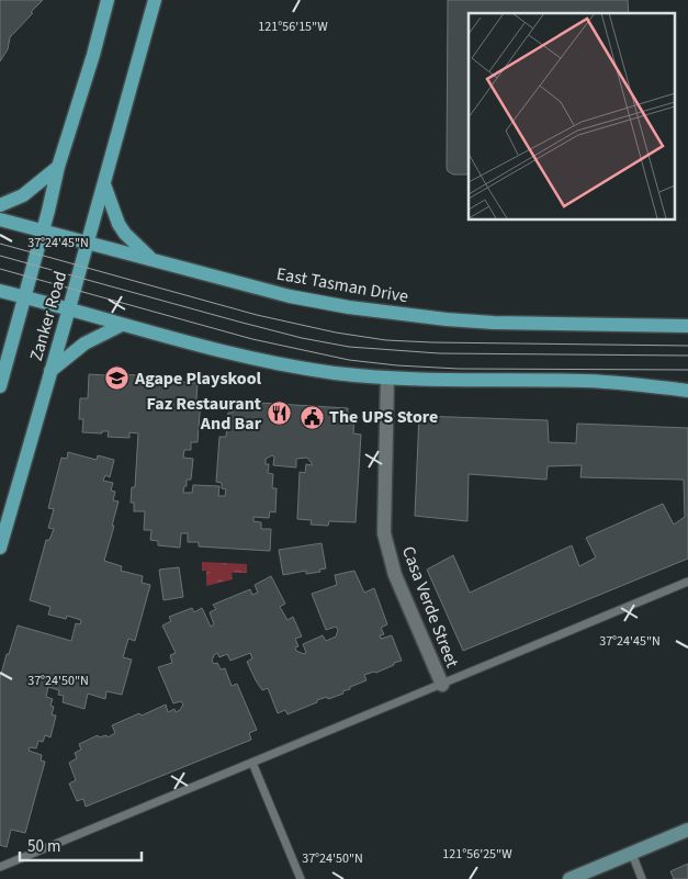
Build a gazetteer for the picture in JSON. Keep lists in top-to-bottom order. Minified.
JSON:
{"streets":{"main road":["East Tasman Drive","Zanker Road"],"street":["Casa Verde Street"]},"crossings":[["East Tasman Drive","Zanker Road"]],"places":{"school or university":["Agape Playskool"],"restaurant":["Faz Restaurant And Bar"],"public building":["The UPS Store"]},"scale_bar":"50 m","coordinates":["121°56'15\"W","37°24'45\"N","37°24'50\"N","121°56'25\"W"]}
